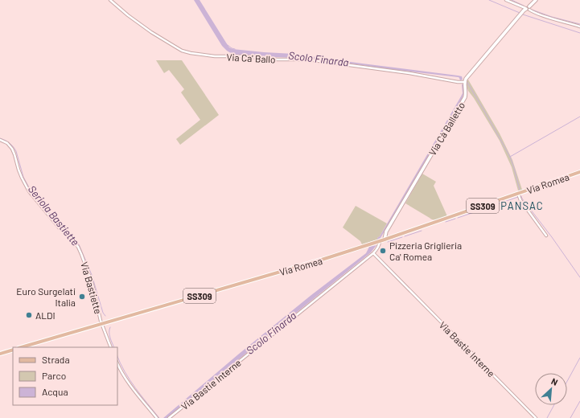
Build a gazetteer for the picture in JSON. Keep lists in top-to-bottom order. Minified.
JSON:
{"streets":{"main road":["Via Romea","SS309"],"street":["Via Ca' Ballo","Via Cà Balletto","Via Bastiette","Via Bastie Interne"]},"crossings":[["Via Ca' Ballo","Via Cà Balletto"],["Via Cà Balletto","Via Romea"],["Via Romea","Via Bastiette"],["Via Romea","Via Bastie Interne"]],"districts":["PANSAC"],"water":["Scolo Finarda","Seriola Bastiette"],"places":["Pizzeria Griglieria Ca' Romea","Euro Surgelati Italia","ALDI"],"legend":["Strada","Parco","Acqua"],"north":"top right"}
